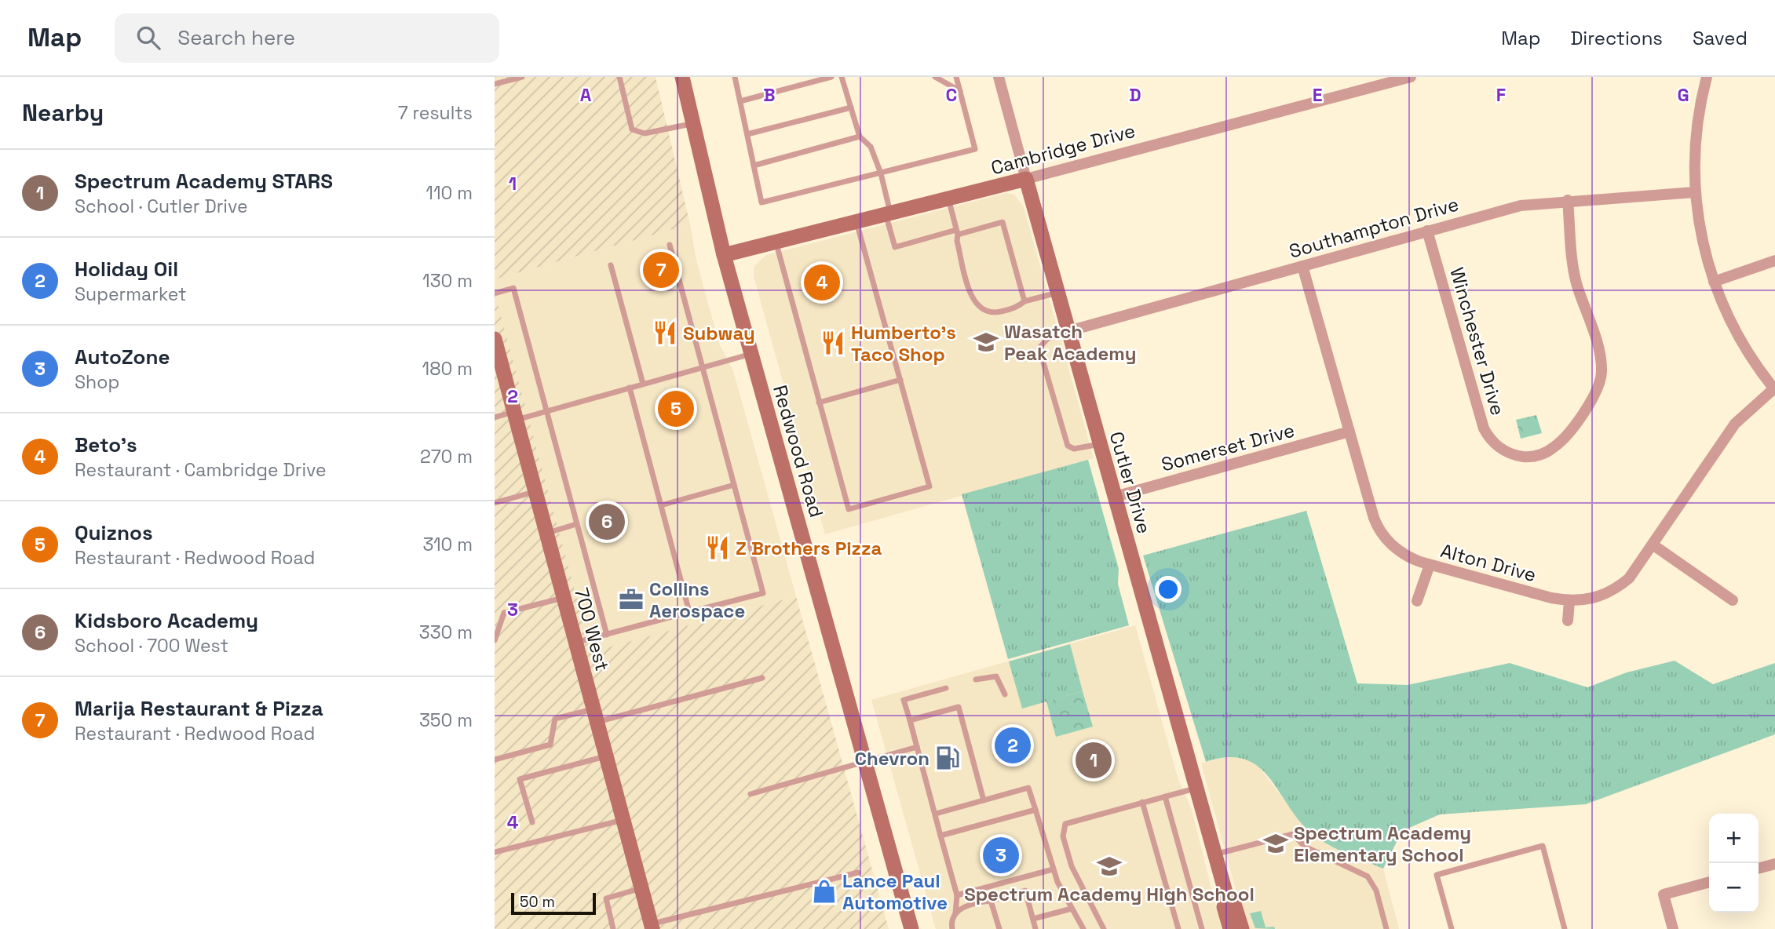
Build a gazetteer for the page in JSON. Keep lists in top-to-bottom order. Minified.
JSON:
{"streets":{"street":["Cambridge Drive","Southampton Drive","Winchester Drive","Somerset Drive","Redwood Road","Cutler Drive","Alton Drive","700 West"]},"crossings":[["Cambridge Drive","Redwood Road"],["Cambridge Drive","Cutler Drive"],["Southampton Drive","Winchester Drive"],["Southampton Drive","Cutler Drive"],["Southampton Drive","Alton Drive"],["Somerset Drive","Cutler Drive"],["Somerset Drive","Alton Drive"]],"places":{"restaurant":["Subway","Humberto's Taco Shop","Z Brothers Pizza"],"school or university":["Wasatch Peak Academy","Spectrum Academy Elementary School","Spectrum Academy High School"],"office":["Collins Aerospace"],"fuel station":["Chevron"],"shop":["Lance Paul Automotive"]},"scale_bar":"50 m","page":{"header":"Map","search":"Search here","nav":["Map","Directions","Saved"],"heading":["Nearby","7 results"],"list":[{"mark":"1","name":"Spectrum Academy STARS","note":"School · Cutler Drive","value":"110 m"},{"mark":"2","name":"Holiday Oil","note":"Supermarket","value":"130 m"},{"mark":"3","name":"AutoZone","note":"Shop","value":"180 m"},{"mark":"4","name":"Beto's","note":"Restaurant · Cambridge Drive","value":"270 m"},{"mark":"5","name":"Quiznos","note":"Restaurant · Redwood Road","value":"310 m"},{"mark":"6","name":"Kidsboro Academy","note":"School · 700 West","value":"330 m"},{"mark":"7","name":"Marija Restaurant & Pizza","note":"Restaurant · Redwood Road","value":"350 m"}],"pins":["7","4","5","6","2","1","3"],"map_buttons":["+","−"],"scale":"50 m"},"grid":{"columns":["A","B","C","D","E","F","G"],"rows":["1","2","3","4"]}}
